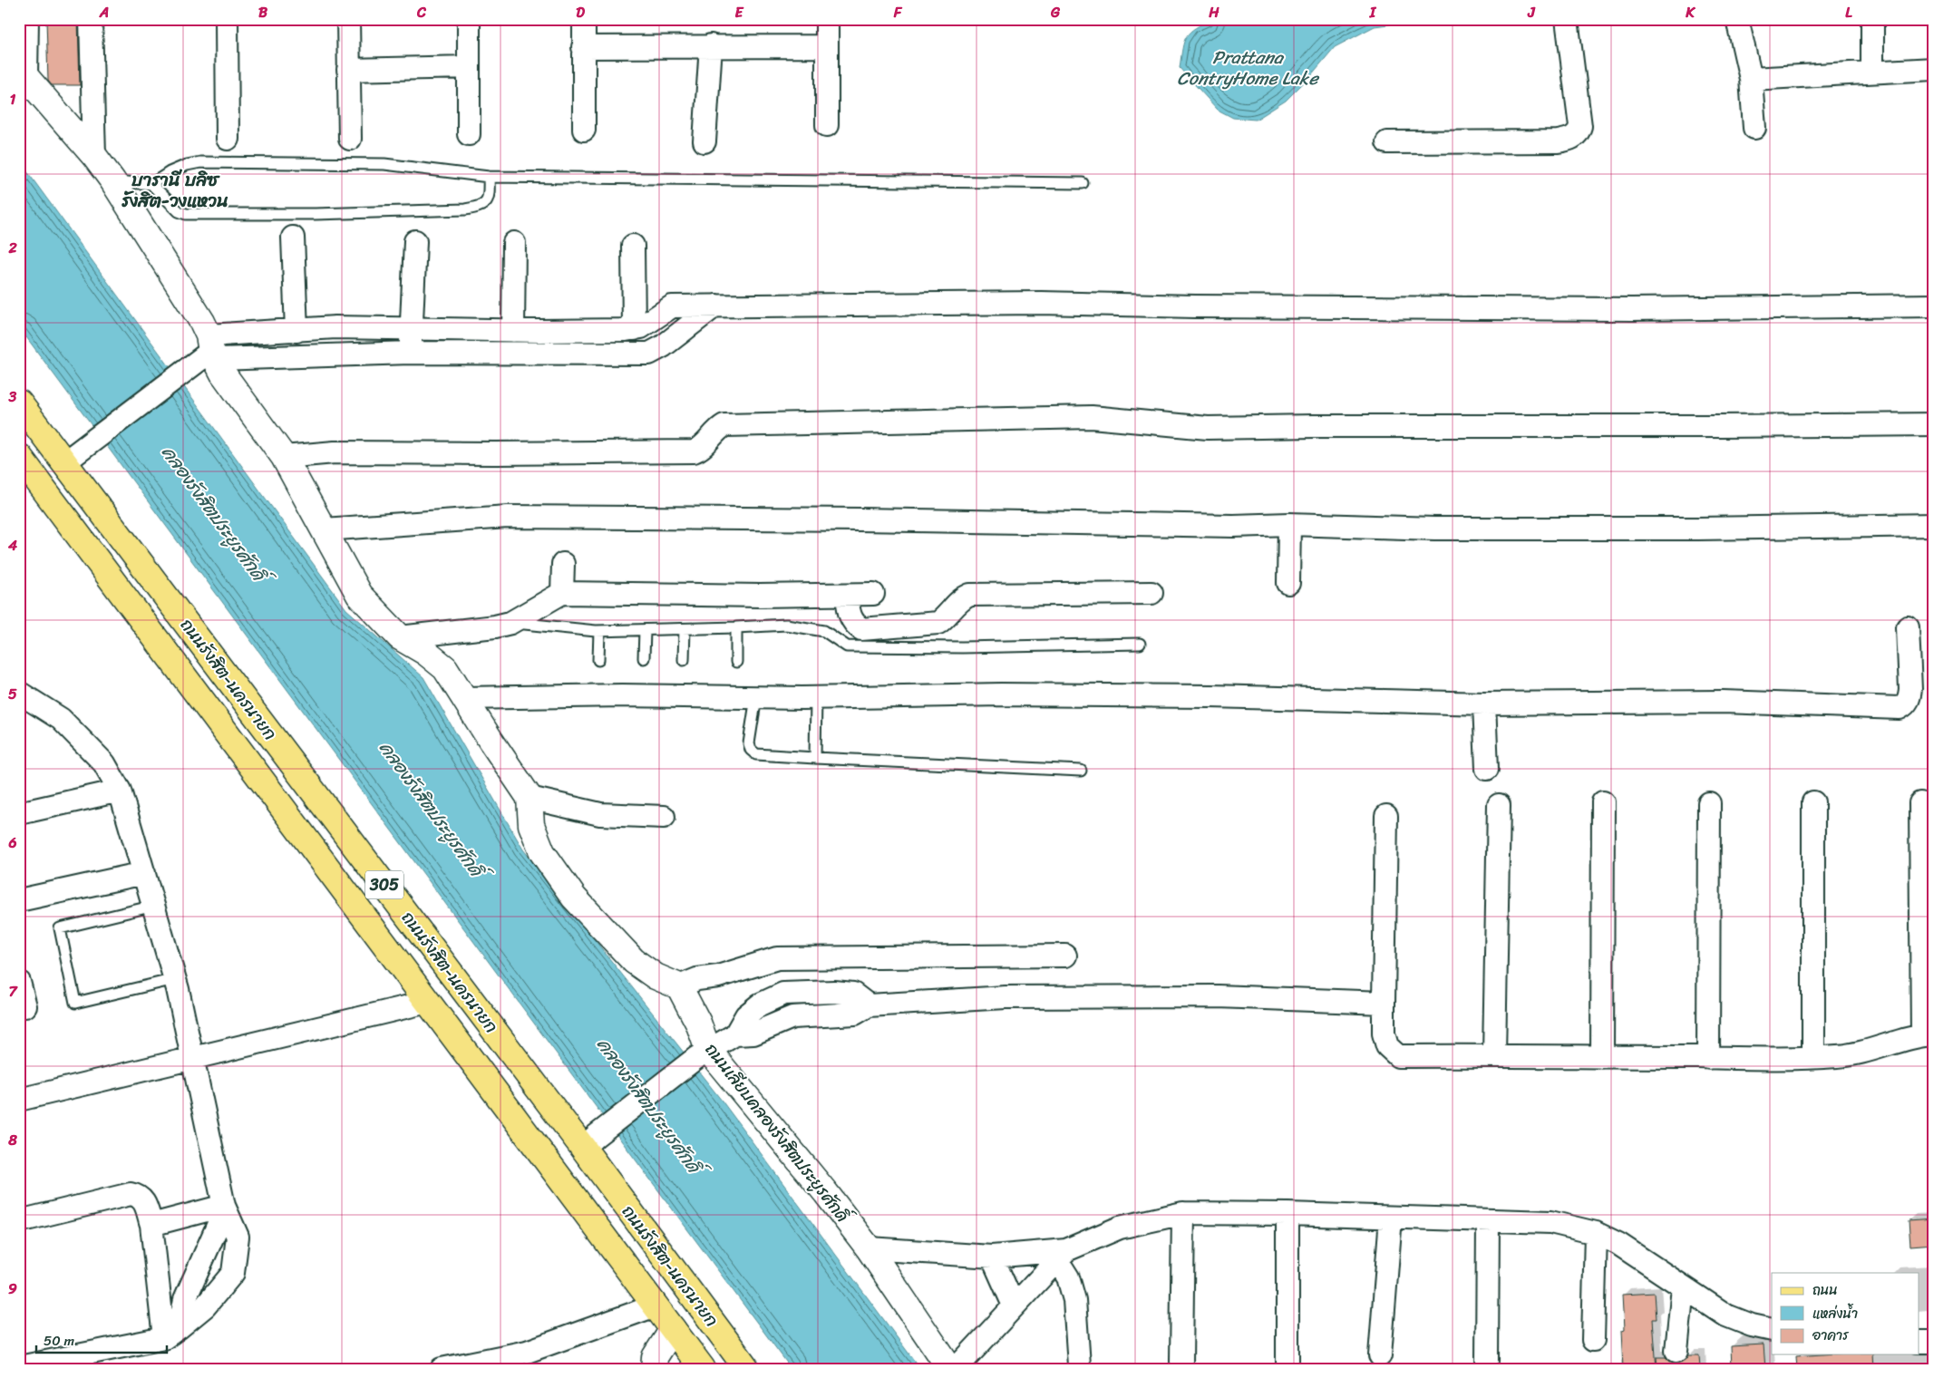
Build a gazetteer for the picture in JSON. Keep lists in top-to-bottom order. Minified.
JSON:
{"streets":{"main road":["ถนนรังสิต-นครนายก","305"],"street":["ถนนเลียบคลองรังสิตประยูรศักดิ์"]},"districts":["บารานี บลิซ รังสิต-วงแหวน"],"water":["Prattana ContryHome Lake","คลองรังสิตประยูรศักดิ์"],"legend":["ถนน","แหล่งน้ำ","อาคาร"],"scale_bar":"50 m","grid":{"columns":["A","B","C","D","E","F","G","H","I","J","K","L"],"rows":["1","2","3","4","5","6","7","8","9"]}}
